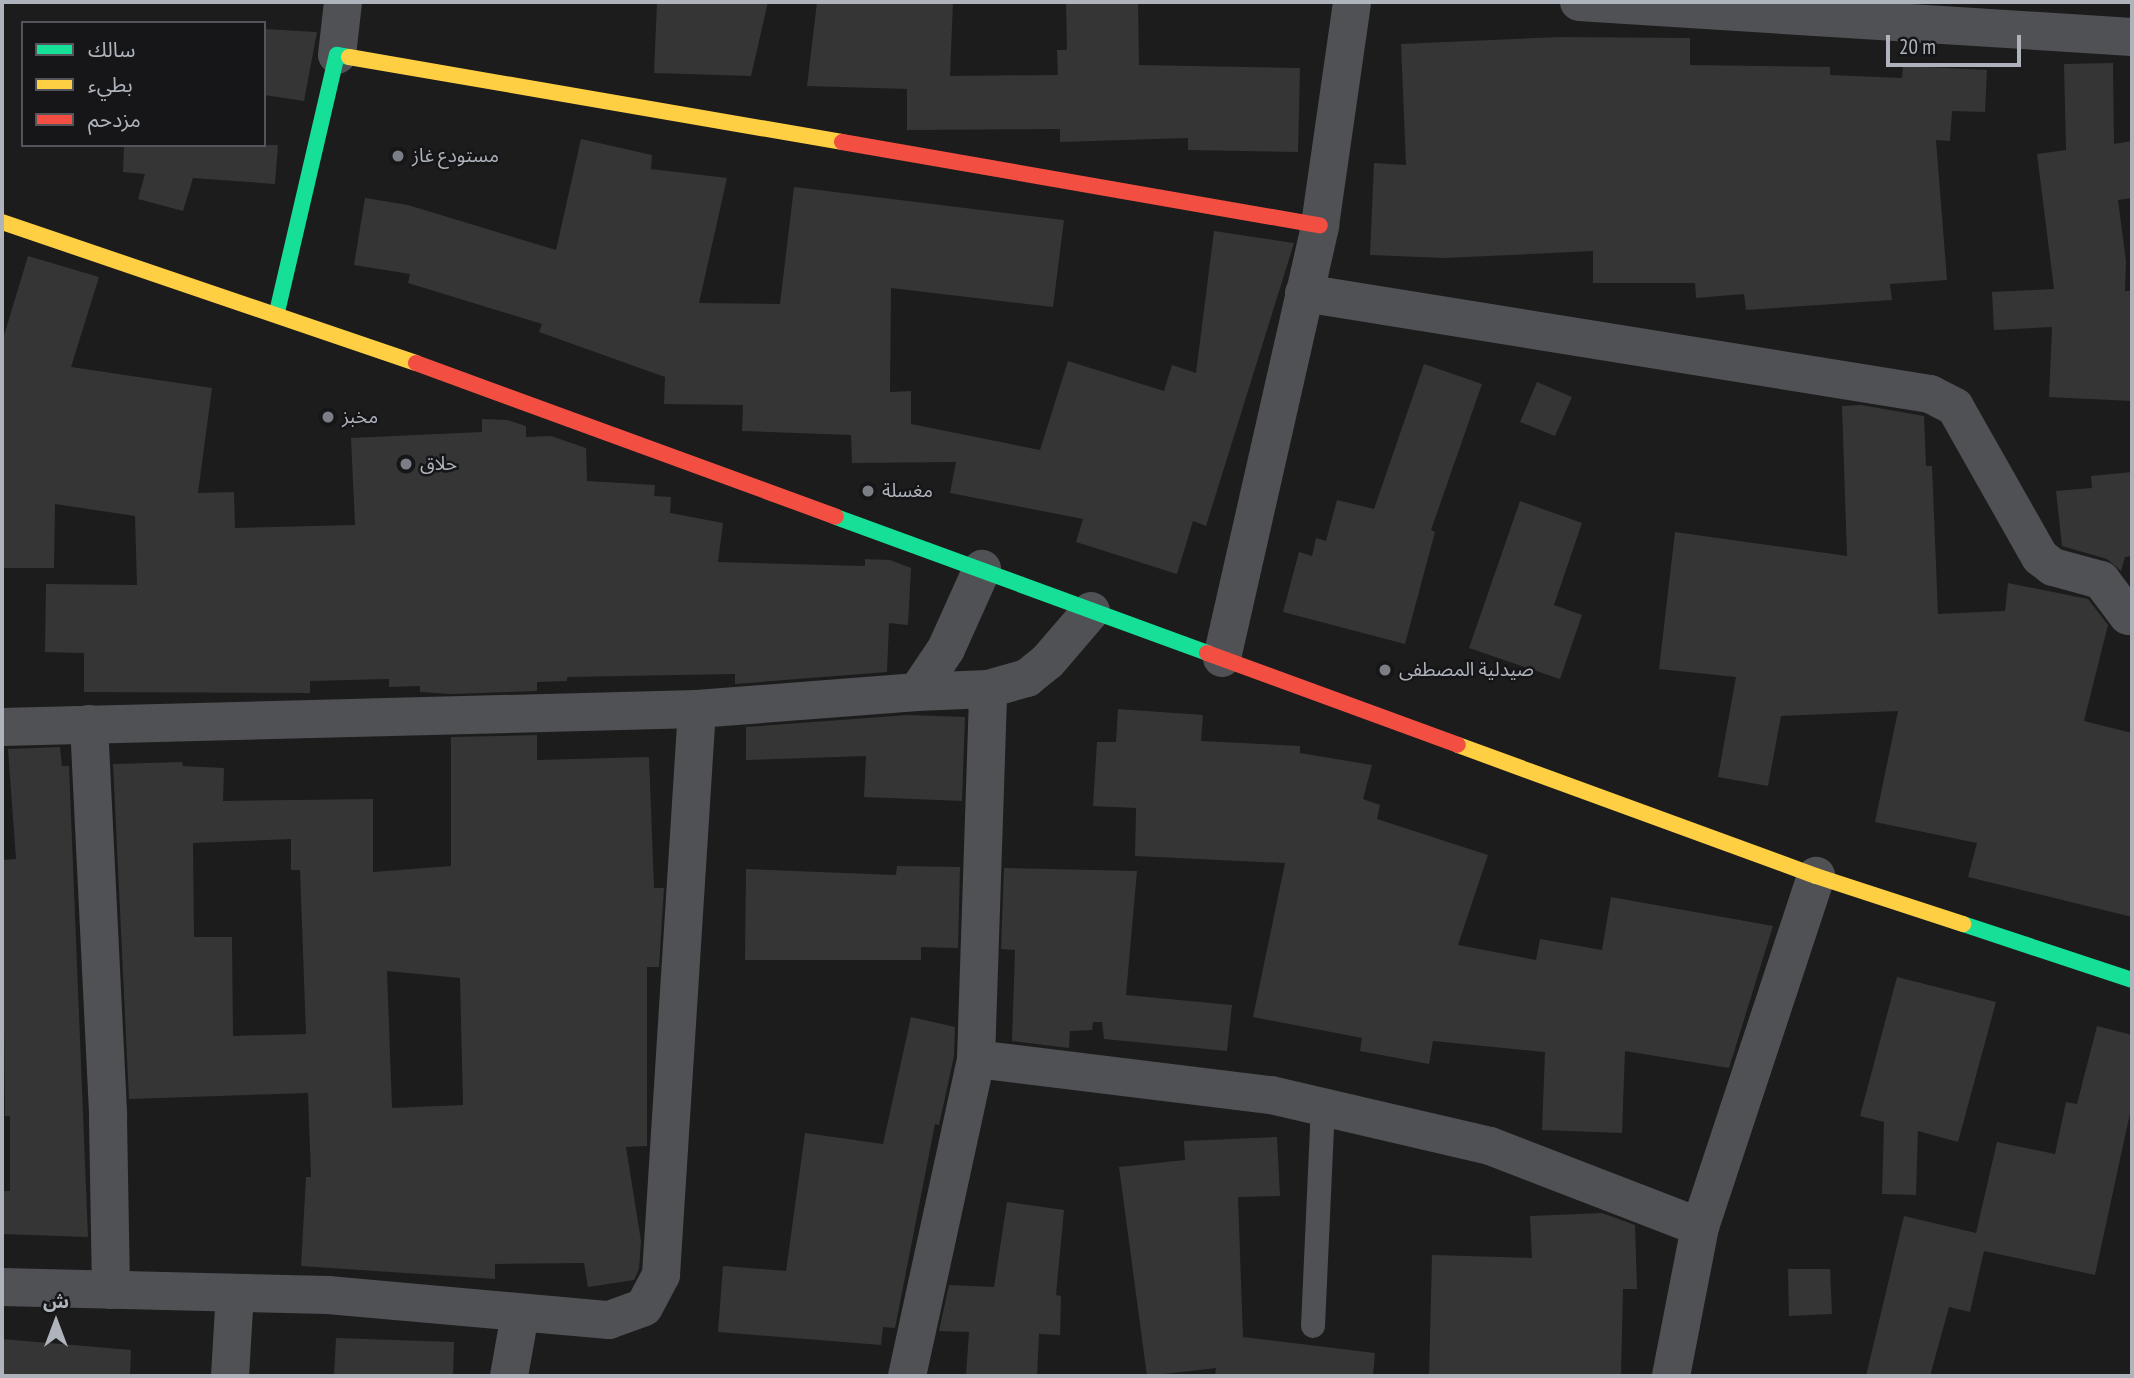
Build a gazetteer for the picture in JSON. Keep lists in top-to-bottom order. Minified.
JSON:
{"places":["مستودع غاز","مخبز","حلاق","مغسلة","صيدلية المصطفى"],"legend":["سالك","بطيء","مزدحم"],"scale_bar":"20 m","north":"top"}
